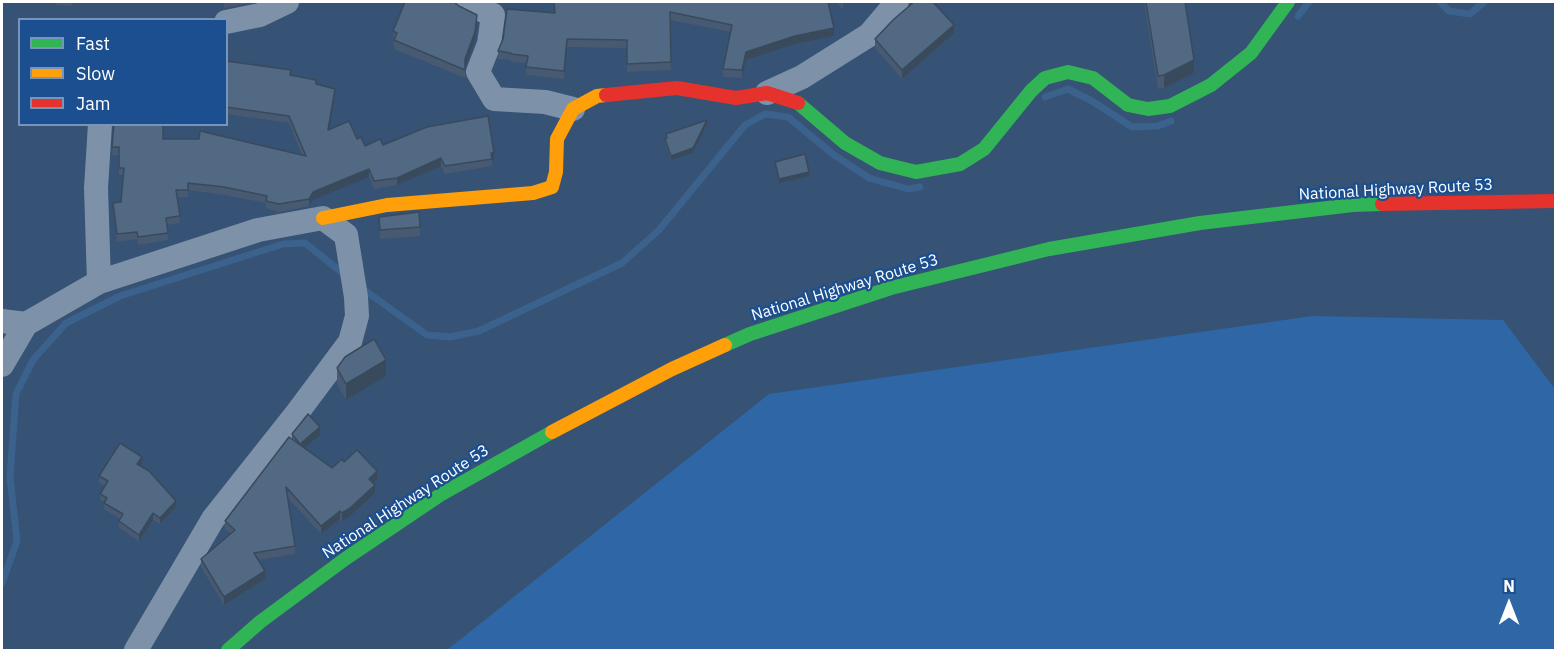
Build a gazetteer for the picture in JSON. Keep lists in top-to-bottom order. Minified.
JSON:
{"streets":{"main road":["National Highway Route 53"]},"legend":["Fast","Slow","Jam"],"north":"top"}
